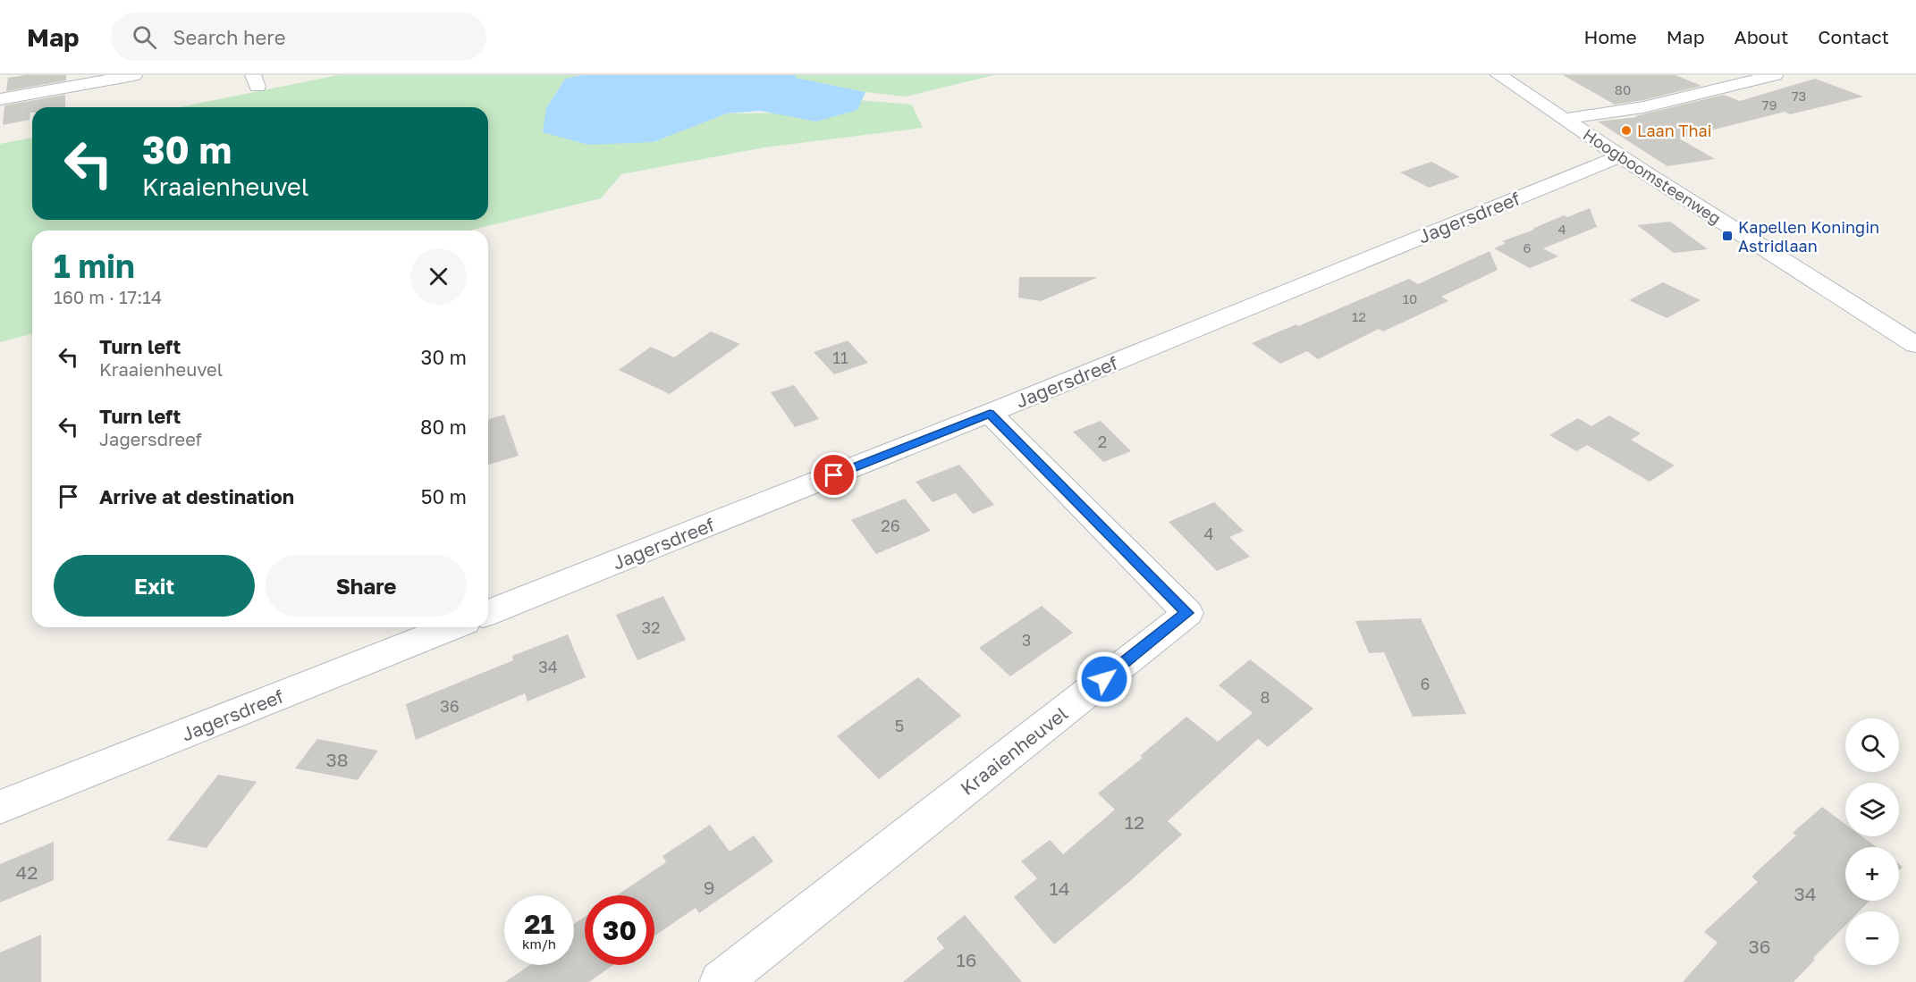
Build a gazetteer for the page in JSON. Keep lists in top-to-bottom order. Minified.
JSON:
{"streets":{"street":["Hoogboomsteenweg","Jagersdreef","Kraaienheuvel"]},"crossings":[["Hoogboomsteenweg","Jagersdreef"],["Jagersdreef","Kraaienheuvel"]],"places":{"other":["Laan Thai"],"transit":["Kapellen Koningin Astridlaan"]},"house_numbers":["80","73","79","4","6","10","12","11","2","26","4","32","3","34","6","8","36","5","38","12","42","9","14","34","36","16"],"page":{"header":"Map","search":"Search here","nav":["Home","Map","About","Contact"],"turn":["30 m","Kraaienheuvel"],"heading":["1 min","160 m · 17:14"],"list":[{"name":"Turn left","note":"Kraaienheuvel","value":"30 m"},{"name":"Turn left","note":"Jagersdreef","value":"80 m"},{"name":"Arrive at destination","value":"50 m"}],"buttons":["Exit","Share"],"map_buttons":["+","−"],"speed":"21 km/h","limit":"30"}}
